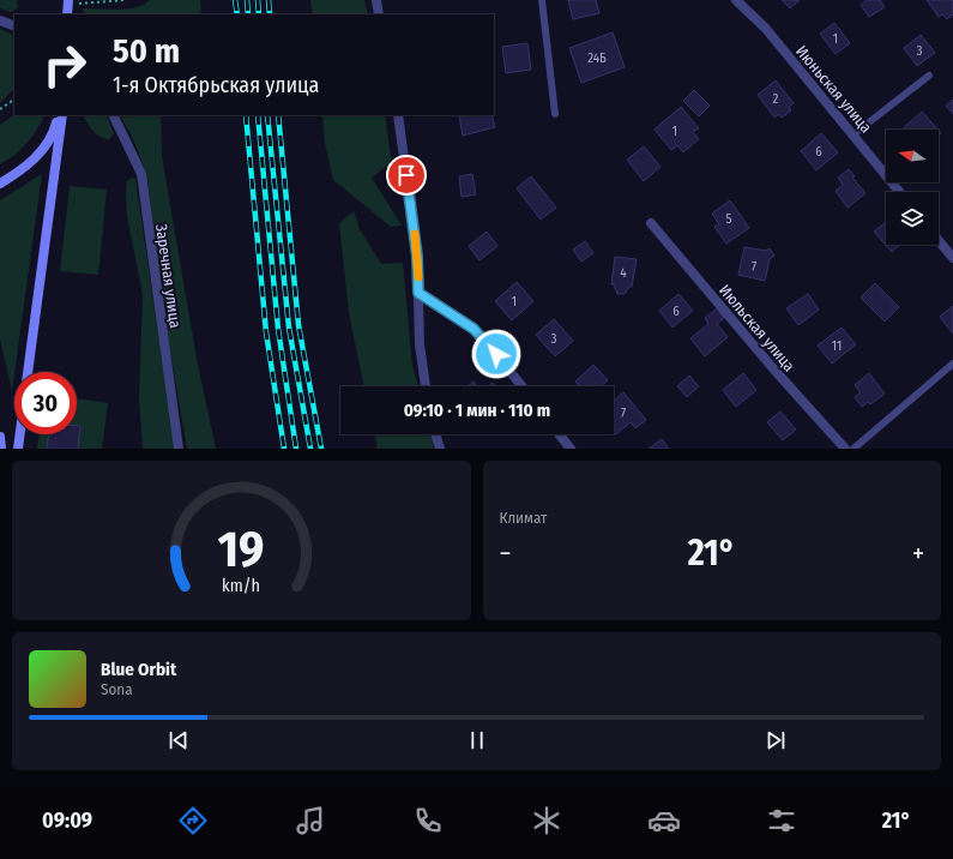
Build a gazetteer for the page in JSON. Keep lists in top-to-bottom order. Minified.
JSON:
{"streets":{"street":["Июньская улица","Заречная улица","Июльская улица"]},"house_numbers":["1","3","24Б","2","1","6","5","7","4","1","6","3","11","7"],"north":"left","page":{"turn":["50 m","1-я Октябрьская улица"],"limit":"30","trip":"09:10 · 1 мин · 110 m","tile":"Климат","heat":["−","21°","+"],"song":["Blue Orbit","Sona"],"tabs":["09:09","21°"],"gauge":["19","km/h"]}}
